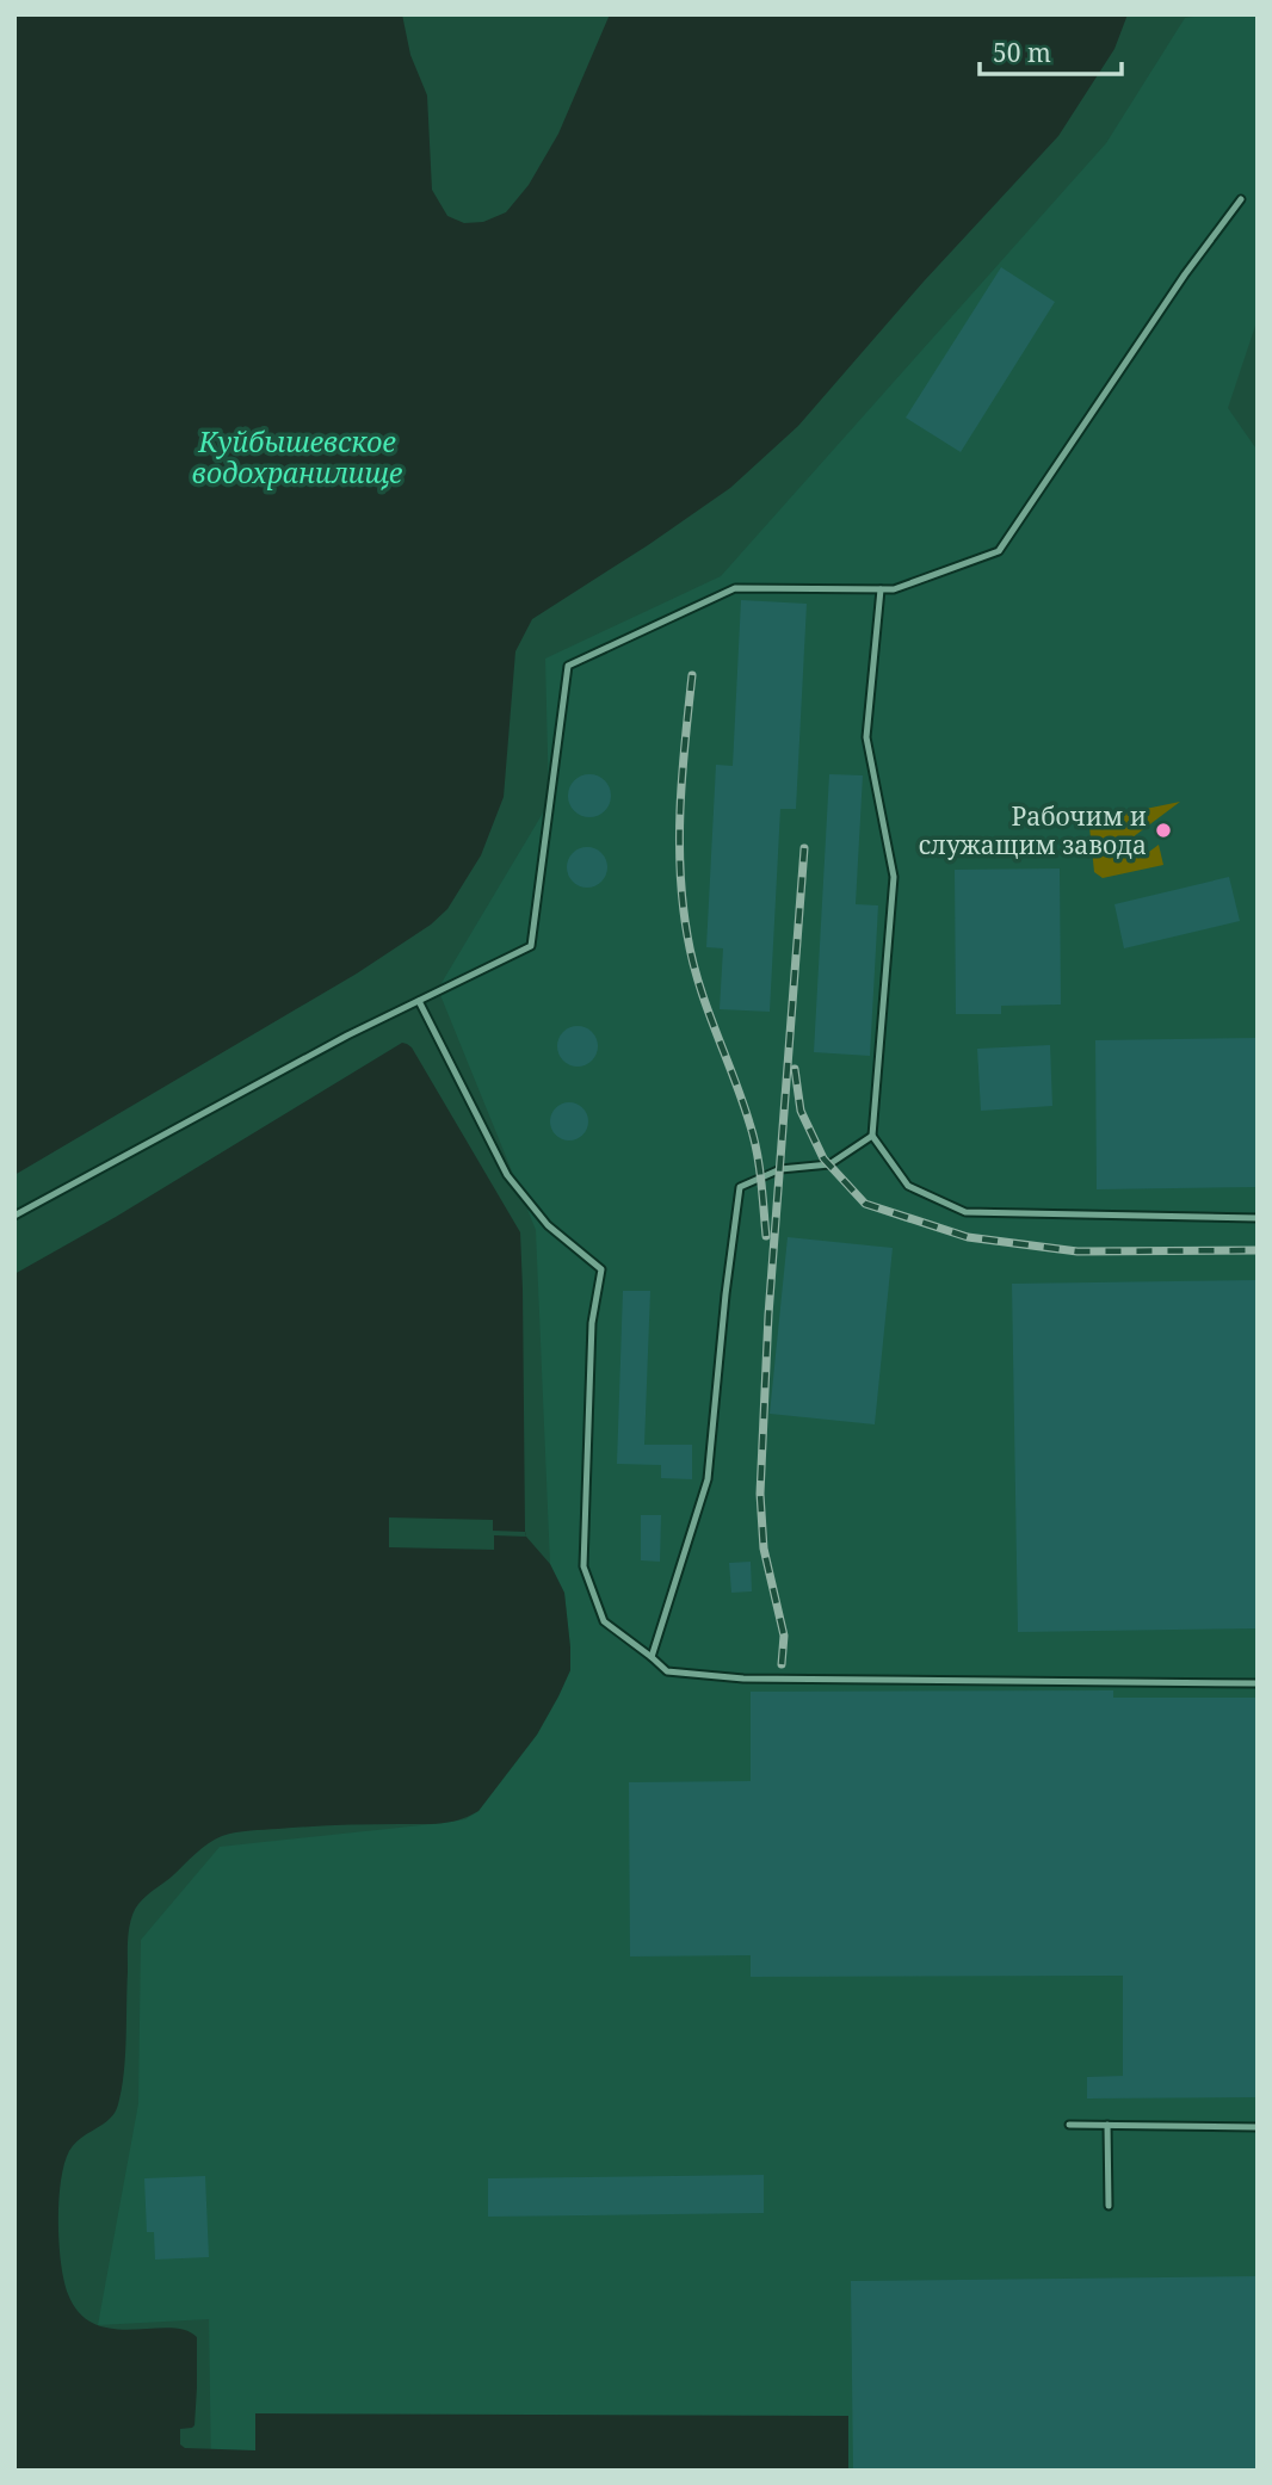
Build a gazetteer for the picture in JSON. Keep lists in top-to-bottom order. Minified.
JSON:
{"water":["Куйбышевское водохранилище"],"places":["Рабочим и служащим завода"],"scale_bar":"50 m"}
